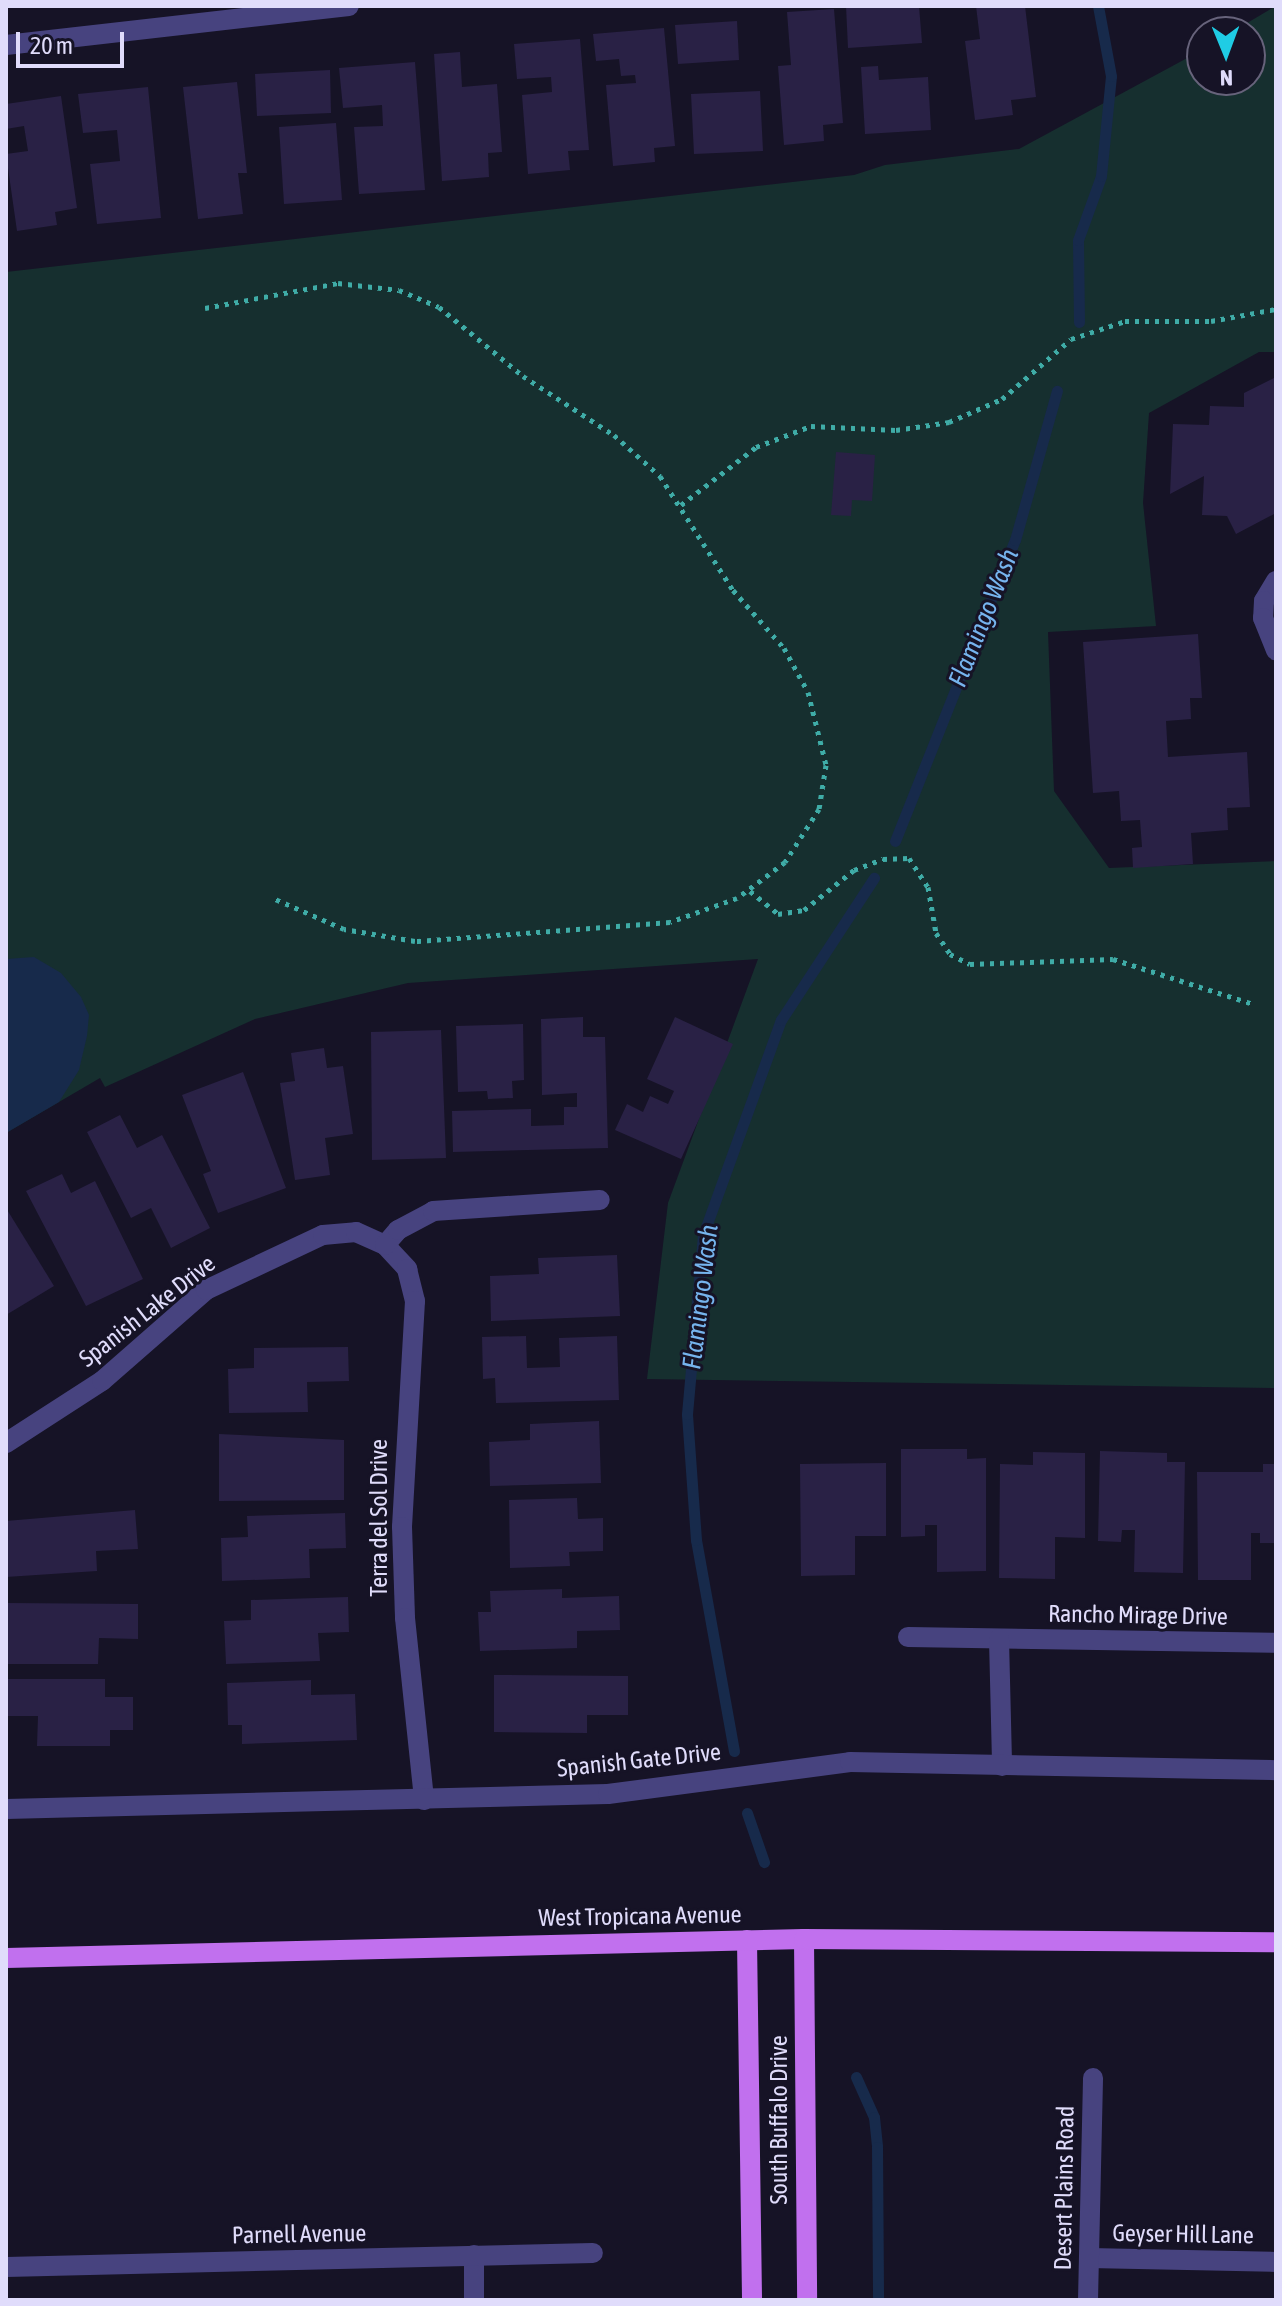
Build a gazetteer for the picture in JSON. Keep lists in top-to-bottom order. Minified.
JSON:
{"streets":{"main road":["West Tropicana Avenue","South Buffalo Drive"],"street":["Spanish Lake Drive","Terra del Sol Drive","Rancho Mirage Drive","Spanish Gate Drive","Desert Plains Road","Parnell Avenue","Geyser Hill Lane"]},"crossings":[["Spanish Lake Drive","Terra del Sol Drive"],["Terra del Sol Drive","Spanish Gate Drive"],["West Tropicana Avenue","South Buffalo Drive"],["Desert Plains Road","Geyser Hill Lane"]],"water":["Flamingo Wash"],"scale_bar":"20 m","north":"bottom"}
